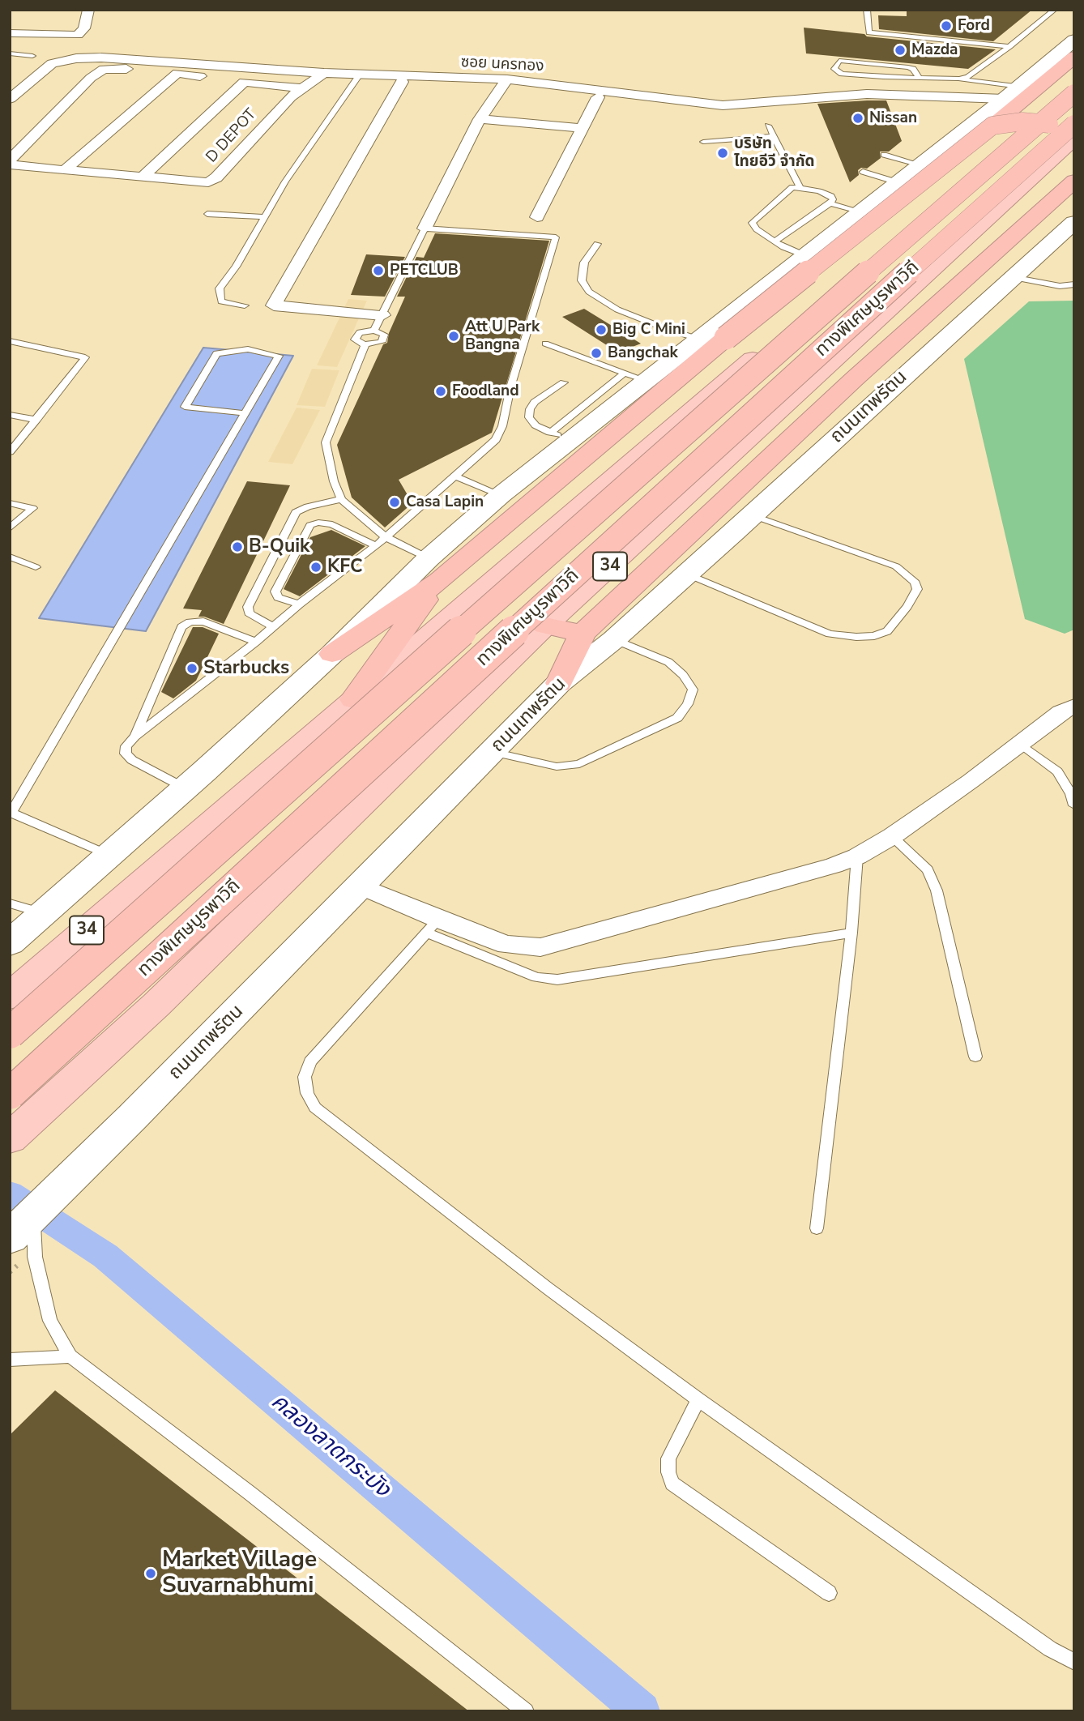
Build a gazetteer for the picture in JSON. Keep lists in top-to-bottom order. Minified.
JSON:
{"streets":{"highway":["ทางพิเศษบูรพาวิถี","34"],"main road":["ถนนเทพรัตน"],"street":["ซอย นครทอง","D DEPOT"]},"crossings":[["ซอย นครทอง","D DEPOT"]],"water":["คลองลาดกระบัง"],"places":["Ford","Mazda","Nissan","บริษัท ไทยอีวี จำกัด","PETCLUB","Big C Mini","Att U Park Bangna","Bangchak","Foodland","Casa Lapin","B-Quik","KFC","Starbucks","Market Village Suvarnabhumi"]}
